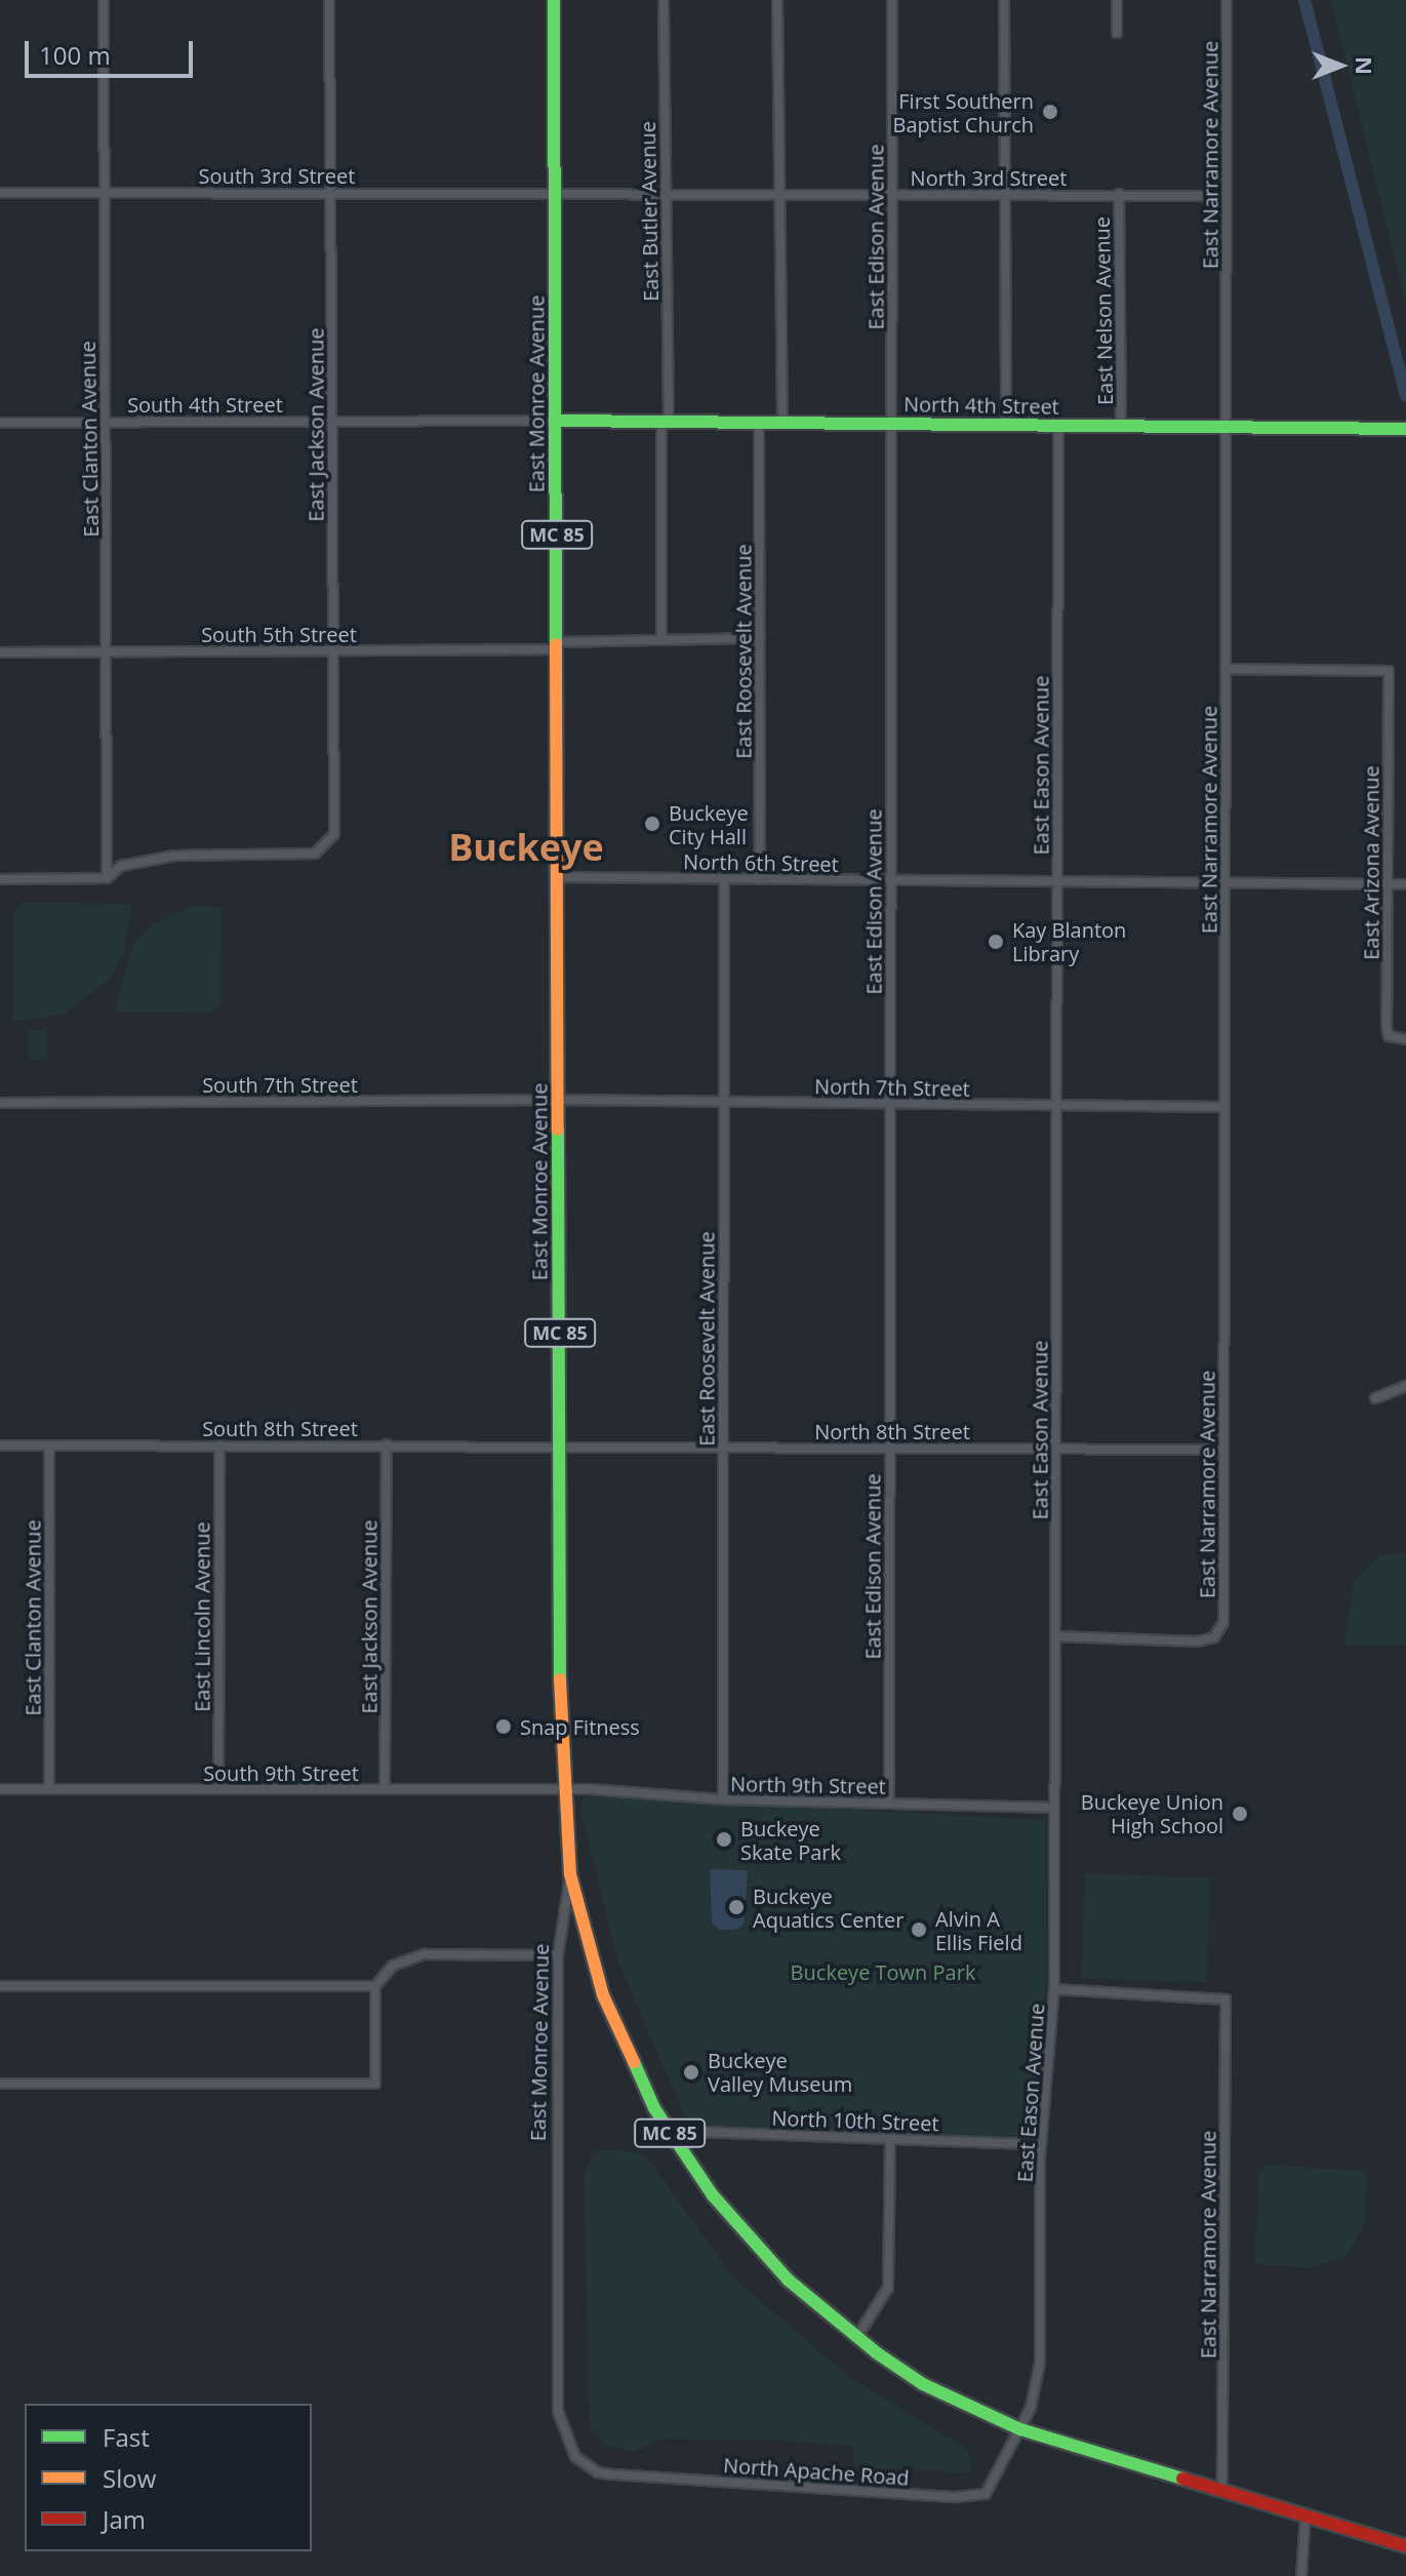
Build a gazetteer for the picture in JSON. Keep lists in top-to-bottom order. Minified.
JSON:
{"streets":{"main road":["East Monroe Avenue","North 4th Street","MC 85"],"street":["East Narramore Avenue","South 3rd Street","North 3rd Street","East Butler Avenue","East Edison Avenue","East Nelson Avenue","South 4th Street","East Jackson Avenue","East Clanton Avenue","South 5th Street","East Roosevelt Avenue","East Eason Avenue","North 6th Street","East Arizona Avenue","South 7th Street","North 7th Street","South 8th Street","North 8th Street","East Lincoln Avenue","South 9th Street","North 9th Street","North 10th Street","North Apache Road"]},"crossings":[["East Narramore Avenue","North 3rd Street"],["East Narramore Avenue","North 4th Street"],["East Narramore Avenue","MC 85"],["East Narramore Avenue","East Eason Avenue"],["East Narramore Avenue","North 6th Street"],["East Narramore Avenue","East Arizona Avenue"],["East Narramore Avenue","North 7th Street"],["East Narramore Avenue","North 8th Street"],["South 3rd Street","North 3rd Street"],["South 3rd Street","East Monroe Avenue"],["South 3rd Street","East Jackson Avenue"],["South 3rd Street","East Clanton Avenue"],["North 3rd Street","East Butler Avenue"],["North 3rd Street","East Edison Avenue"],["North 3rd Street","East Nelson Avenue"],["North 3rd Street","East Monroe Avenue"],["East Butler Avenue","North 4th Street"],["East Butler Avenue","South 5th Street"],["East Edison Avenue","North 4th Street"],["East Edison Avenue","North 6th Street"],["East Edison Avenue","North 7th Street"],["East Edison Avenue","North 8th Street"],["East Edison Avenue","North 9th Street"],["East Nelson Avenue","North 4th Street"],["East Monroe Avenue","South 4th Street"],["East Monroe Avenue","North 4th Street"],["East Monroe Avenue","MC 85"],["East Monroe Avenue","South 5th Street"],["East Monroe Avenue","North 6th Street"],["East Monroe Avenue","South 7th Street"],["East Monroe Avenue","North 7th Street"],["East Monroe Avenue","South 8th Street"],["East Monroe Avenue","North 8th Street"],["East Monroe Avenue","South 9th Street"],["East Monroe Avenue","North 9th Street"],["East Monroe Avenue","North Apache Road"],["South 4th Street","North 4th Street"],["South 4th Street","East Jackson Avenue"],["South 4th Street","East Clanton Avenue"],["North 4th Street","East Roosevelt Avenue"],["North 4th Street","East Eason Avenue"],["East Jackson Avenue","East Clanton Avenue"],["East Jackson Avenue","South 5th Street"],["East Jackson Avenue","South 8th Street"],["East Jackson Avenue","South 9th Street"],["East Clanton Avenue","South 5th Street"],["East Clanton Avenue","South 8th Street"],["East Clanton Avenue","South 9th Street"],["MC 85","East Eason Avenue"],["MC 85","North 10th Street"],["MC 85","North Apache Road"],["South 5th Street","East Roosevelt Avenue"],["East Roosevelt Avenue","North 6th Street"],["East Roosevelt Avenue","North 7th Street"],["East Roosevelt Avenue","North 8th Street"],["East Roosevelt Avenue","North 9th Street"],["East Eason Avenue","North 6th Street"],["East Eason Avenue","North 7th Street"],["East Eason Avenue","North 8th Street"],["East Eason Avenue","North 9th Street"],["East Eason Avenue","North 10th Street"],["East Eason Avenue","North Apache Road"],["North 6th Street","East Arizona Avenue"],["South 7th Street","North 7th Street"],["South 8th Street","North 8th Street"],["South 8th Street","East Lincoln Avenue"],["East Lincoln Avenue","South 9th Street"],["South 9th Street","North 9th Street"]],"districts":["Buckeye"],"parks":["Buckeye Town Park"],"places":["First Southern Baptist Church","Buckeye City Hall","Kay Blanton Library","Snap Fitness","Buckeye Union High School","Buckeye Skate Park","Buckeye Aquatics Center","Alvin A Ellis Field","Buckeye Valley Museum"],"legend":["Fast","Slow","Jam"],"scale_bar":"100 m","north":"right"}
